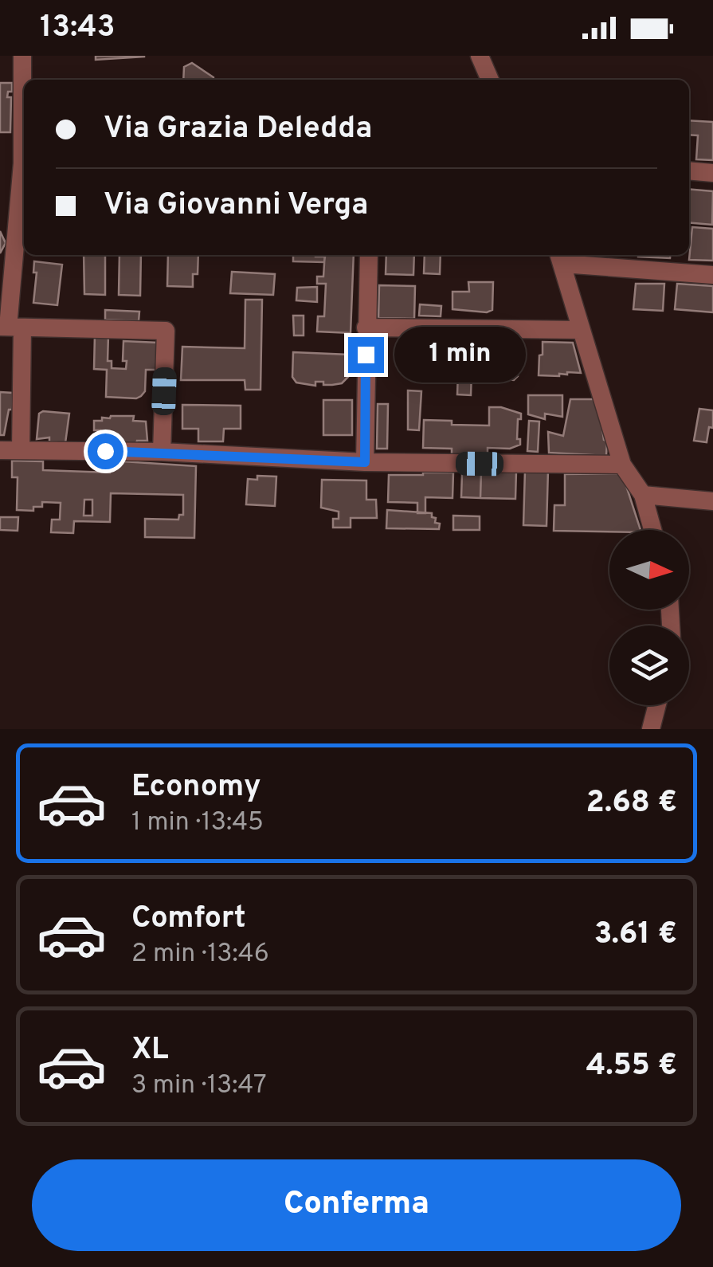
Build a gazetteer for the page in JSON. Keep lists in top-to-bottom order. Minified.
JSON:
{"north":"right","page":{"status":"13:43","banner":["Via Grazia Deledda","Via Giovanni Verga"],"bubble":"1 min","list":[{"name":"Economy","note":"1 min · 13:45","value":"2.68 €"},{"name":"Comfort","note":"2 min · 13:46","value":"3.61 €"},{"name":"XL","note":"3 min · 13:47","value":"4.55 €"}],"buttons":"Conferma"}}
